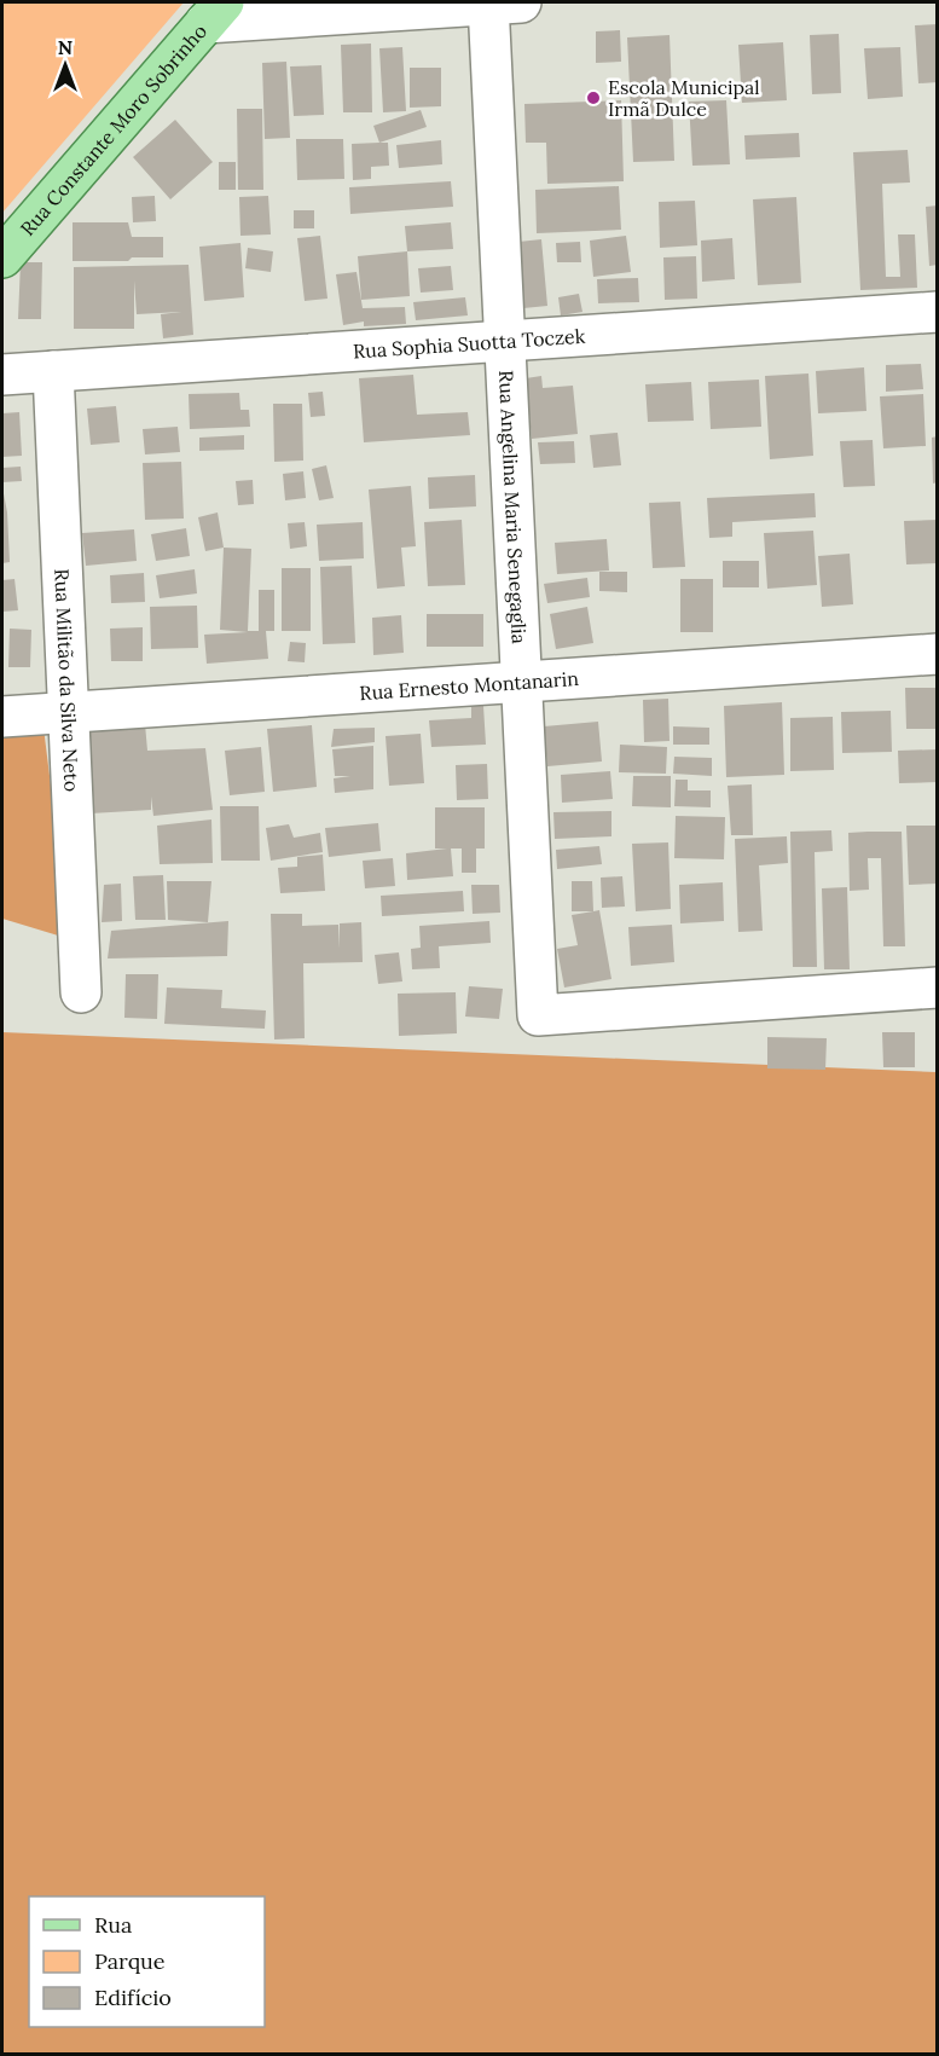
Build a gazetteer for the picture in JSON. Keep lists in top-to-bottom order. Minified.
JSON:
{"streets":{"main road":["Rua Constante Moro Sobrinho"],"street":["Rua Sophia Suotta Toczek","Rua Angelina Maria Senegaglia","Rua Militão da Silva Neto","Rua Ernesto Montanarin"]},"crossings":[["Rua Sophia Suotta Toczek","Rua Angelina Maria Senegaglia"],["Rua Sophia Suotta Toczek","Rua Militão da Silva Neto"],["Rua Angelina Maria Senegaglia","Rua Ernesto Montanarin"],["Rua Militão da Silva Neto","Rua Ernesto Montanarin"]],"places":["Escola Municipal Irmã Dulce"],"legend":["Rua","Parque","Edifício"],"north":"top"}
